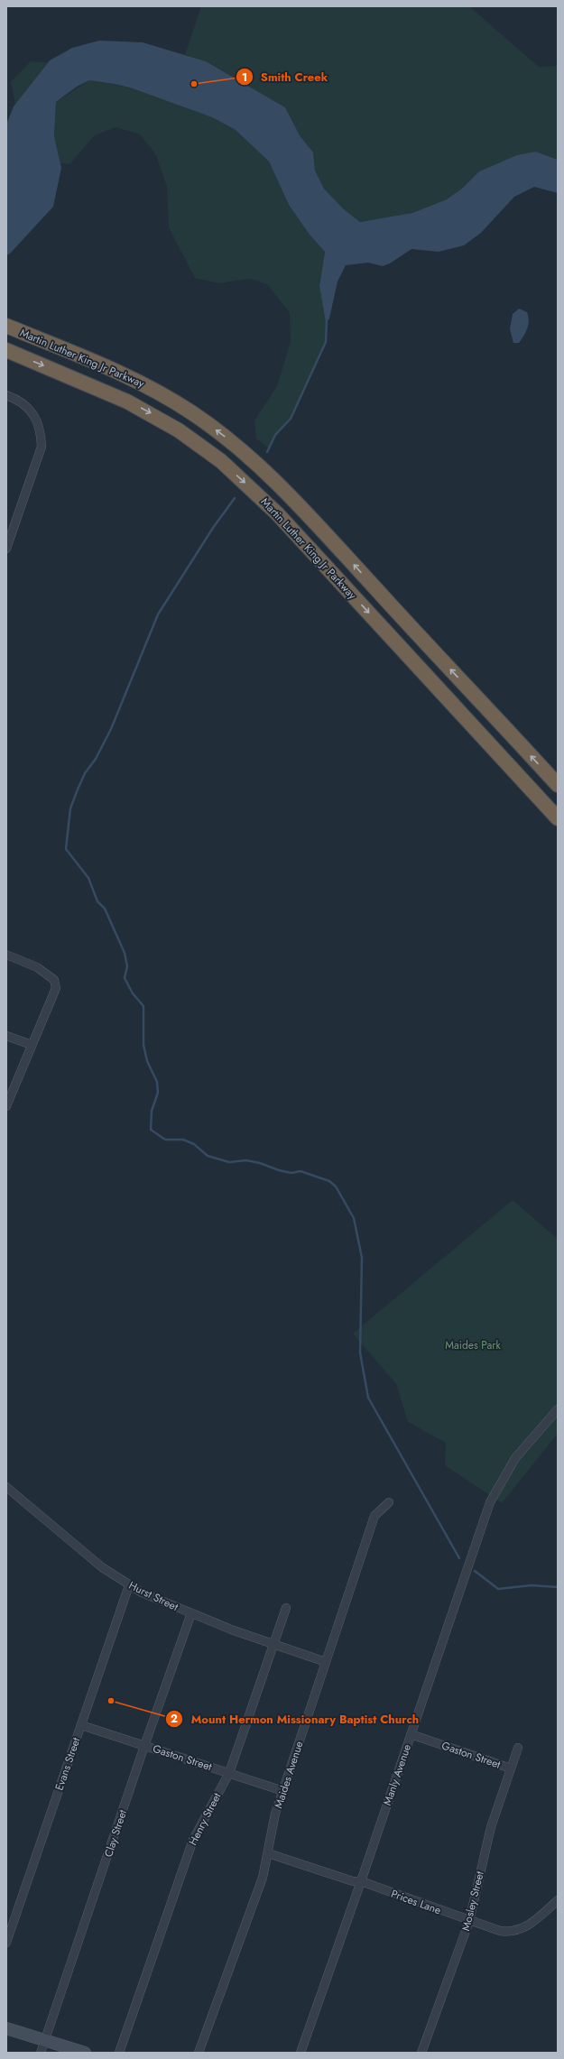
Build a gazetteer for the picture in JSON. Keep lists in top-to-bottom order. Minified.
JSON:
{"streets":{"highway":["Martin Luther King Jr Parkway"],"street":["Hurst Street","Gaston Street","Evans Street","Maides Avenue","Manly Avenue","Henry Street","Clay Street","Mosley Street","Prices Lane"]},"crossings":[["Hurst Street","Evans Street"],["Hurst Street","Maides Avenue"],["Hurst Street","Henry Street"],["Hurst Street","Clay Street"],["Gaston Street","Evans Street"],["Gaston Street","Maides Avenue"],["Gaston Street","Manly Avenue"],["Gaston Street","Henry Street"],["Gaston Street","Clay Street"],["Gaston Street","Mosley Street"],["Maides Avenue","Prices Lane"],["Manly Avenue","Prices Lane"],["Mosley Street","Prices Lane"]],"parks":["Maides Park"],"places":["Smith Creek","Mount Hermon Missionary Baptist Church"]}
